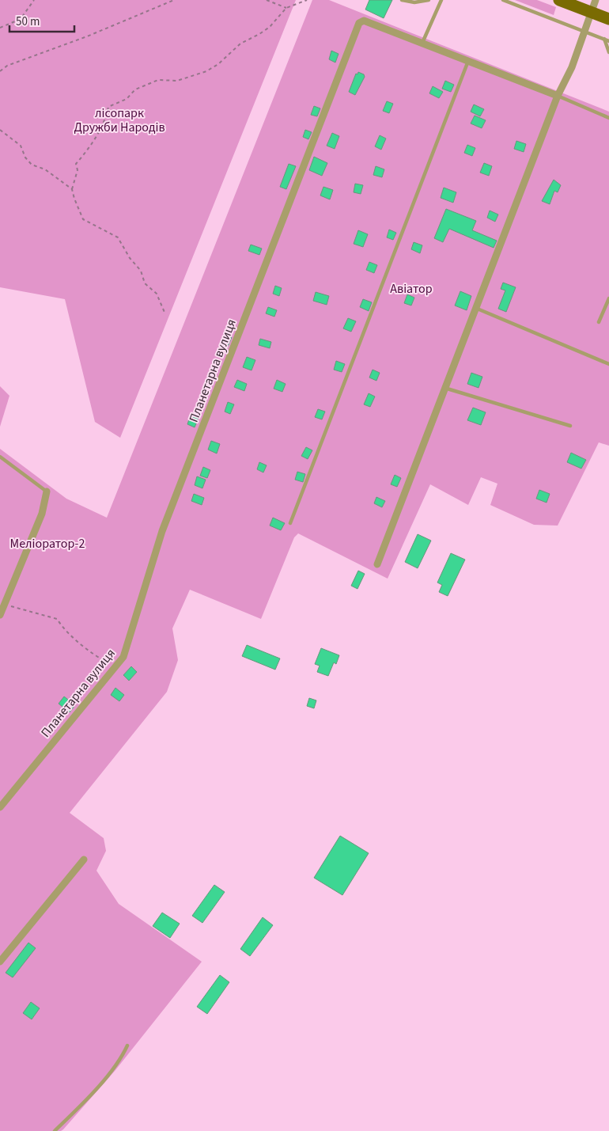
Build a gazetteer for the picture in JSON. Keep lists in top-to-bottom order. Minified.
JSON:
{"streets":{"street":["Планетарна вулиця"]},"parks":["лісопарк Дружби Народів","Авіатор","Меліоратор-2"],"scale_bar":"50 m"}
